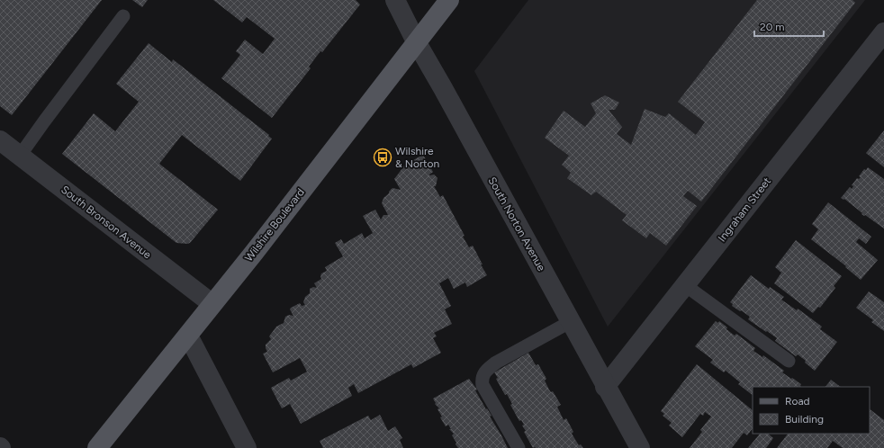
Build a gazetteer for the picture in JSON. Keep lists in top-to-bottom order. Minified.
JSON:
{"streets":{"main road":["Wilshire Boulevard"],"street":["Ingraham Street","South Bronson Avenue","South Norton Avenue"]},"crossings":[["Ingraham Street","South Norton Avenue"],["South Bronson Avenue","Wilshire Boulevard"],["South Norton Avenue","Wilshire Boulevard"]],"places":{"bus stop":["Wilshire & Norton"]},"legend":["Road","Building"],"scale_bar":"20 m"}
